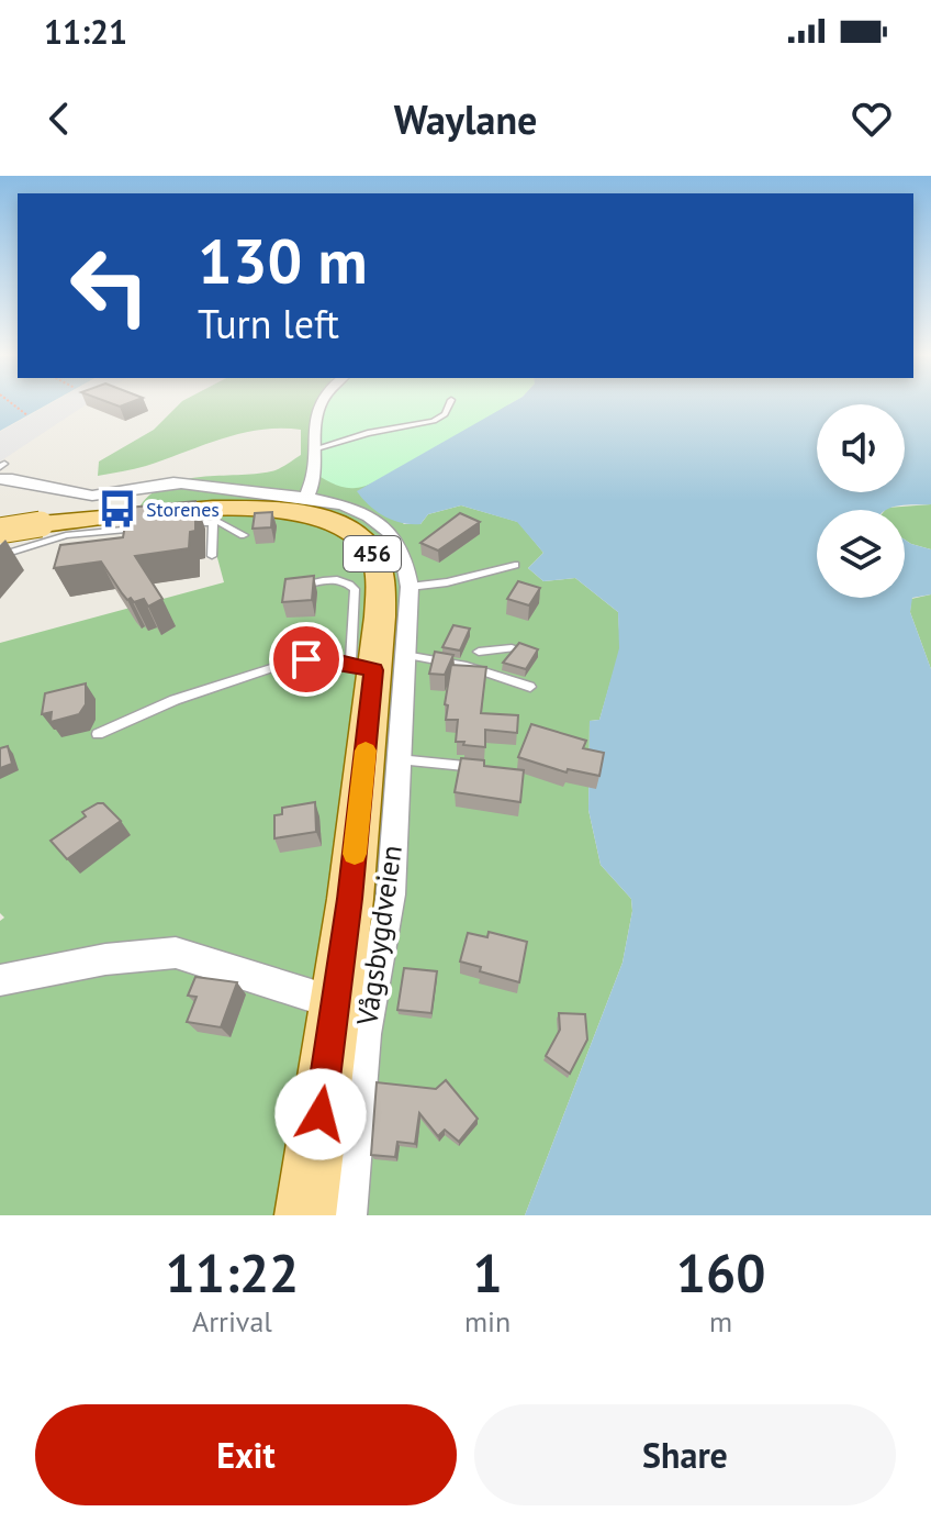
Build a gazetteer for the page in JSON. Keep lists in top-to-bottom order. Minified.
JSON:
{"streets":{"main road":["456","Vågsbygdveien"]},"places":{"bus stop":["Storenes"]},"page":{"status":"11:21","header":"Waylane","turn":["130 m","Turn left"],"eta":["11:22","Arrival","1","min","160","m"],"buttons":["Exit","Share"]}}
